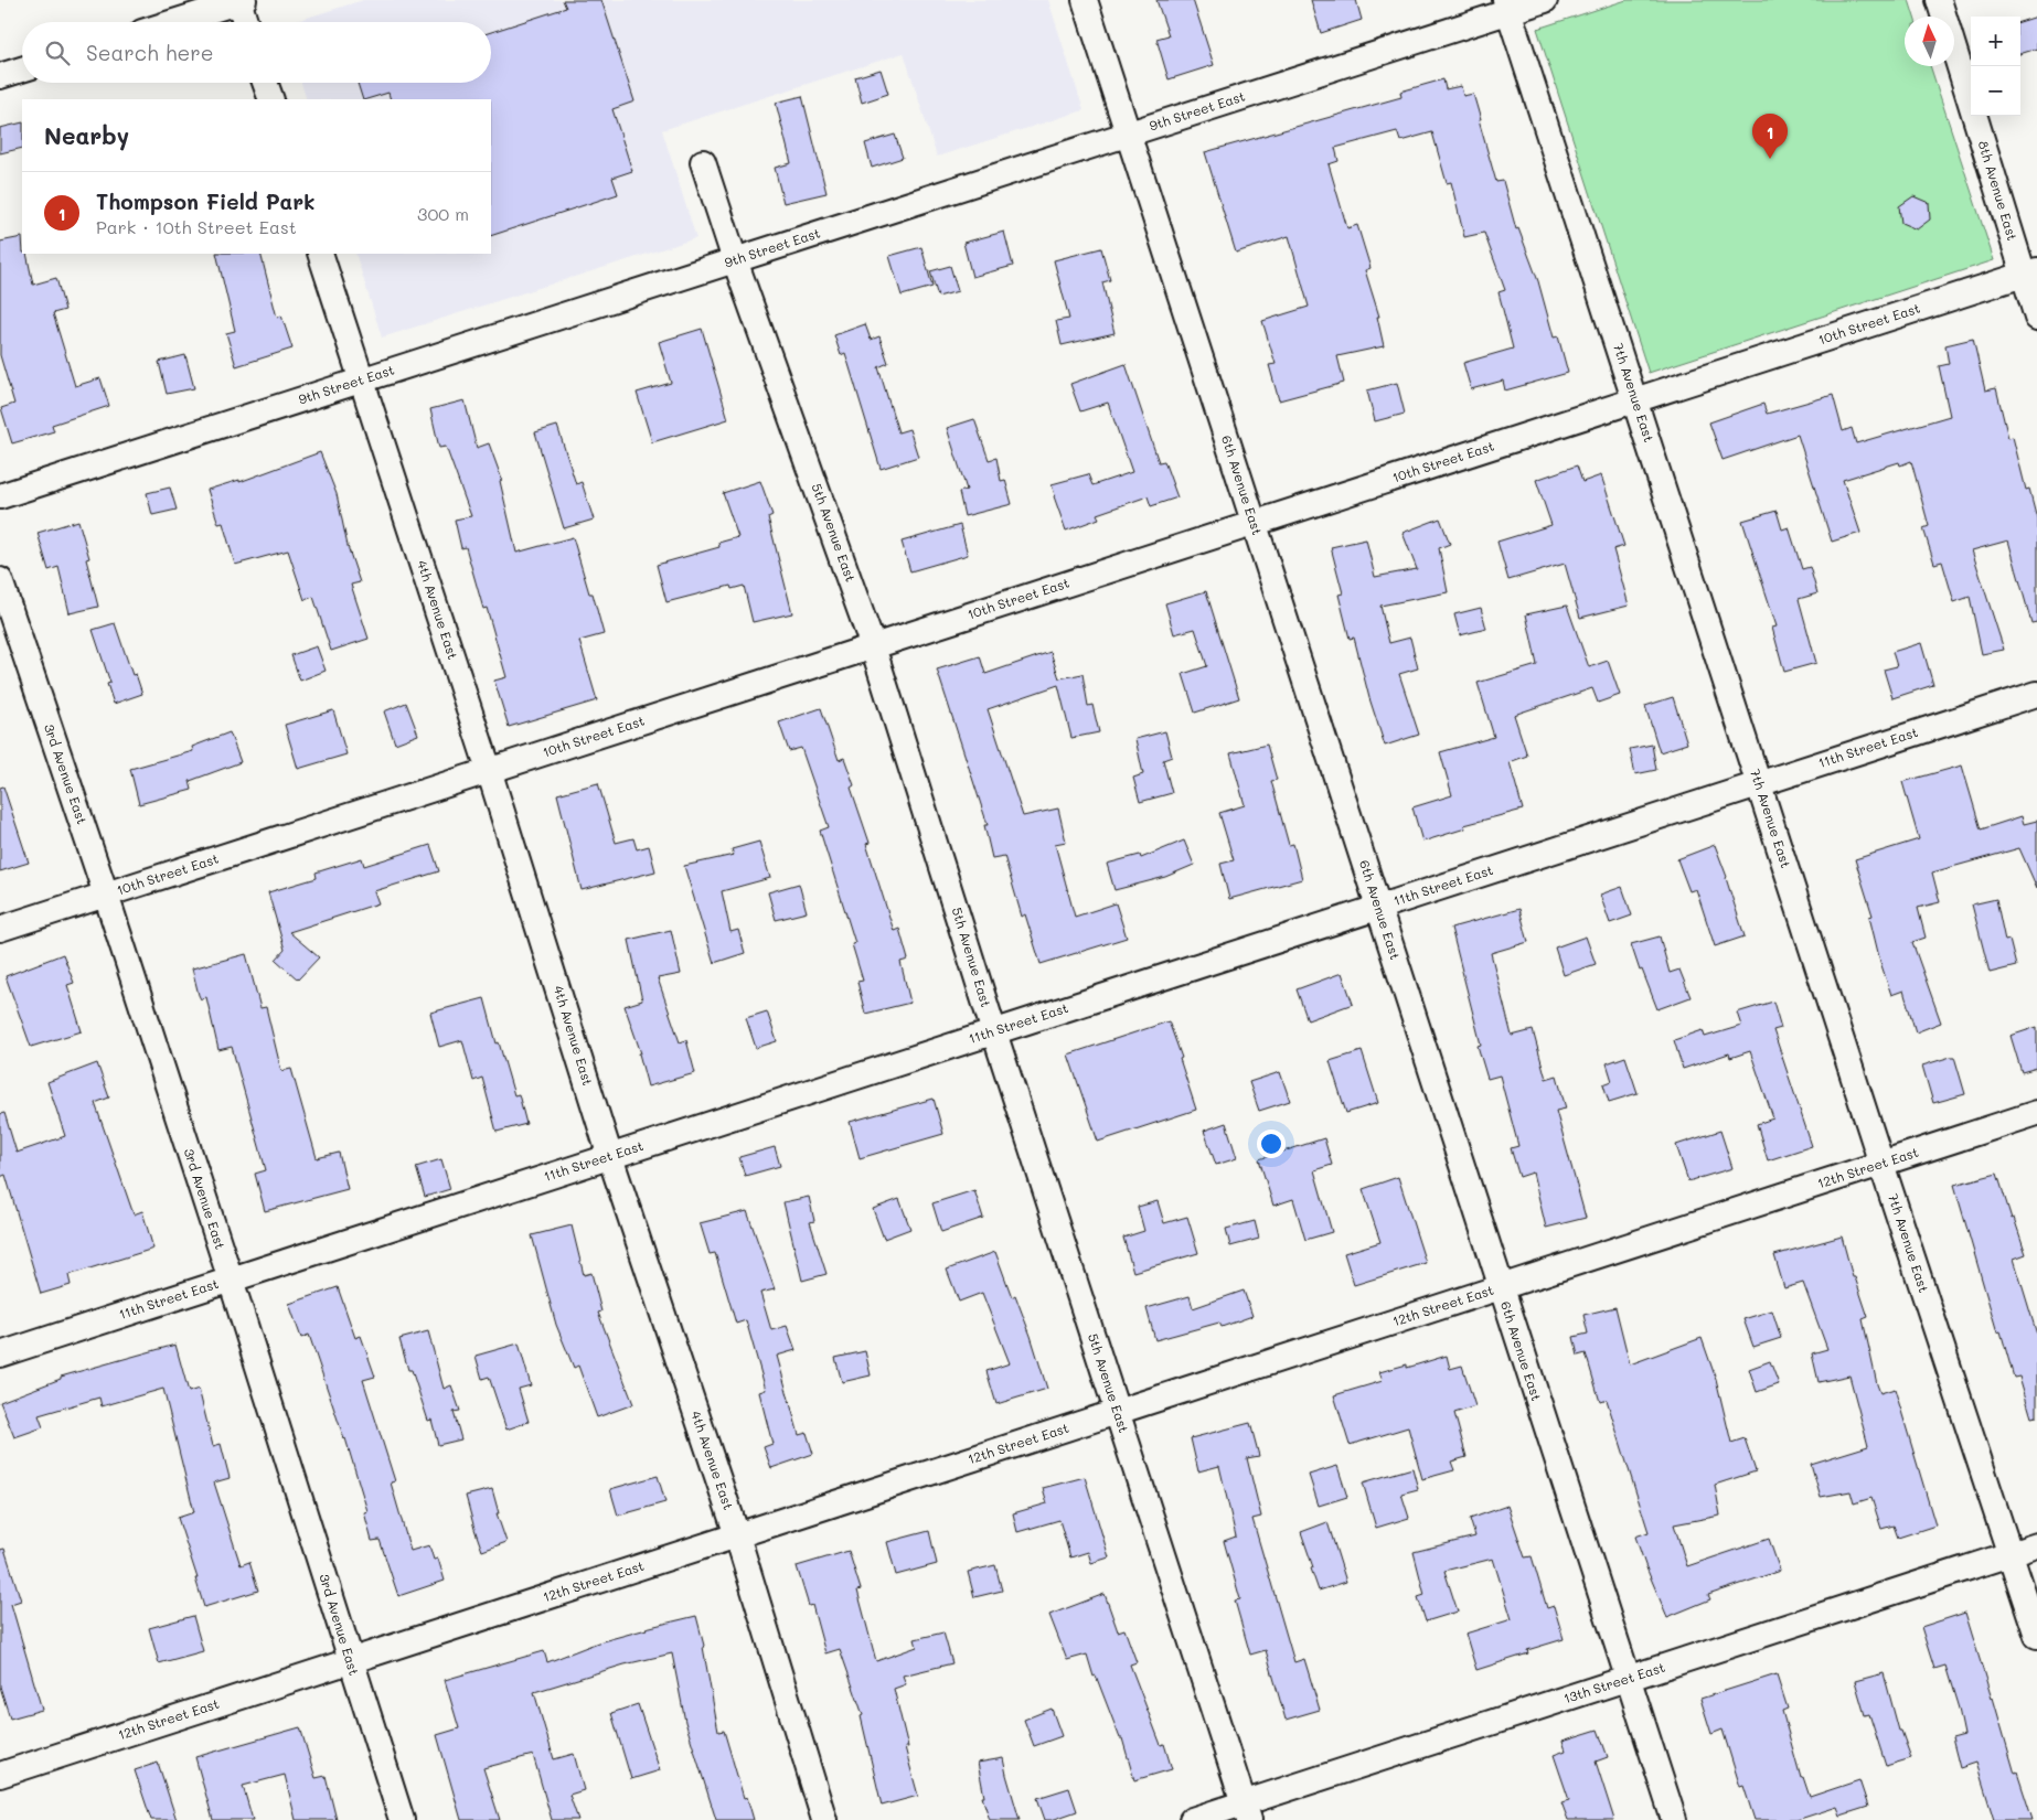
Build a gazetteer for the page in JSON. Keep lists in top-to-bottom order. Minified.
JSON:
{"streets":{"street":["9th Street East","8th Avenue East","10th Street East","7th Avenue East","6th Avenue East","5th Avenue East","4th Avenue East","11th Street East","3rd Avenue East","12th Street East","13th Street East"]},"crossings":[["9th Street East","7th Avenue East"],["9th Street East","6th Avenue East"],["9th Street East","5th Avenue East"],["9th Street East","4th Avenue East"],["8th Avenue East","10th Street East"],["10th Street East","7th Avenue East"],["10th Street East","6th Avenue East"],["10th Street East","5th Avenue East"],["10th Street East","4th Avenue East"],["10th Street East","3rd Avenue East"],["7th Avenue East","11th Street East"],["7th Avenue East","12th Street East"],["7th Avenue East","13th Street East"],["6th Avenue East","11th Street East"],["6th Avenue East","12th Street East"],["6th Avenue East","13th Street East"],["5th Avenue East","11th Street East"],["5th Avenue East","12th Street East"],["5th Avenue East","13th Street East"],["4th Avenue East","11th Street East"],["4th Avenue East","12th Street East"],["11th Street East","3rd Avenue East"],["3rd Avenue East","12th Street East"]],"north":"top","page":{"map_buttons":["+","−"],"search":"Search here","heading":"Nearby","pins":"1","list":[{"mark":"1","name":"Thompson Field Park","note":"Park · 10th Street East","value":"300 m"}]}}
